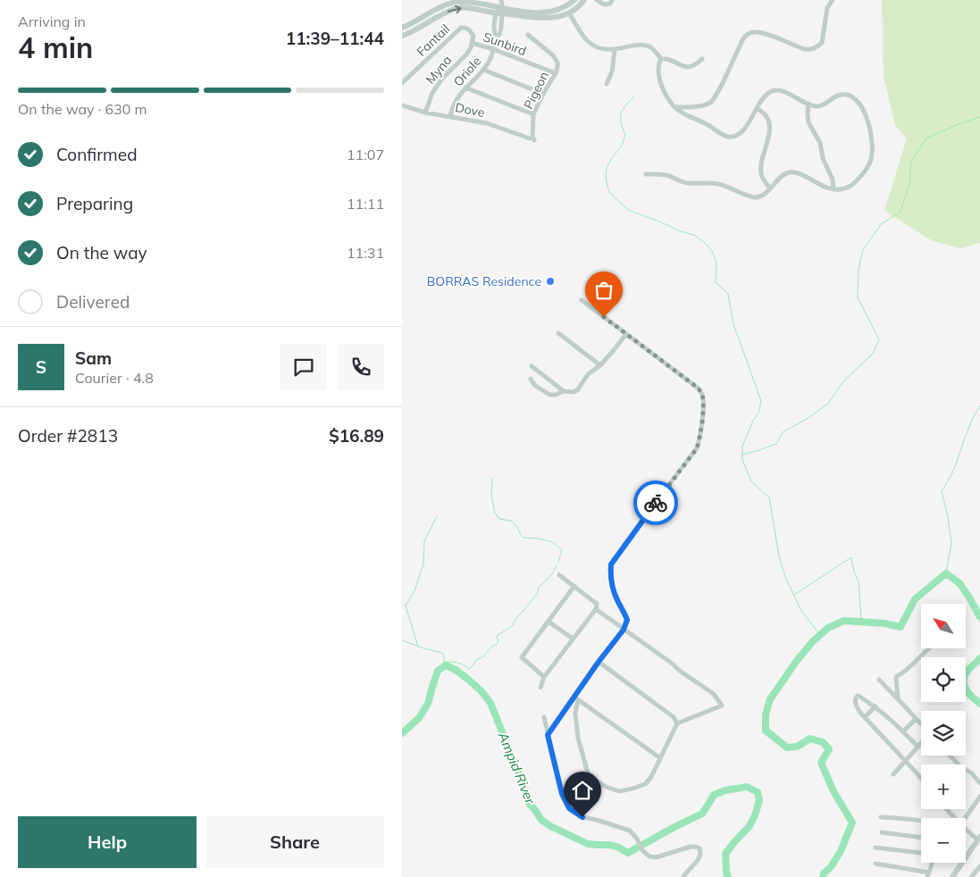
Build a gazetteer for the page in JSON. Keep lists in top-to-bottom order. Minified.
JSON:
{"streets":{"street":["Fantail","Sunbird","Myna","Oriole","Pigeon","Dove"]},"crossings":[["Fantail","Sunbird"],["Fantail","Myna"],["Sunbird","Myna"],["Sunbird","Oriole"],["Sunbird","Pigeon"],["Myna","Dove"],["Oriole","Dove"],["Pigeon","Dove"]],"water":["Ampid River"],"places":["BORRAS Residence"],"north":"top left","page":{"heading":["4 min","Arriving in","11:39–11:44"],"panel":["Sam","Courier · 4.8","Order #2813","$16.89"],"bar":"On the way · 630 m","list":[["Confirmed","11:07"],["Preparing","11:11"],["On the way","11:31"],"Delivered"],"round":"S","map_buttons":["+","−"],"buttons":["Help","Share"]}}
